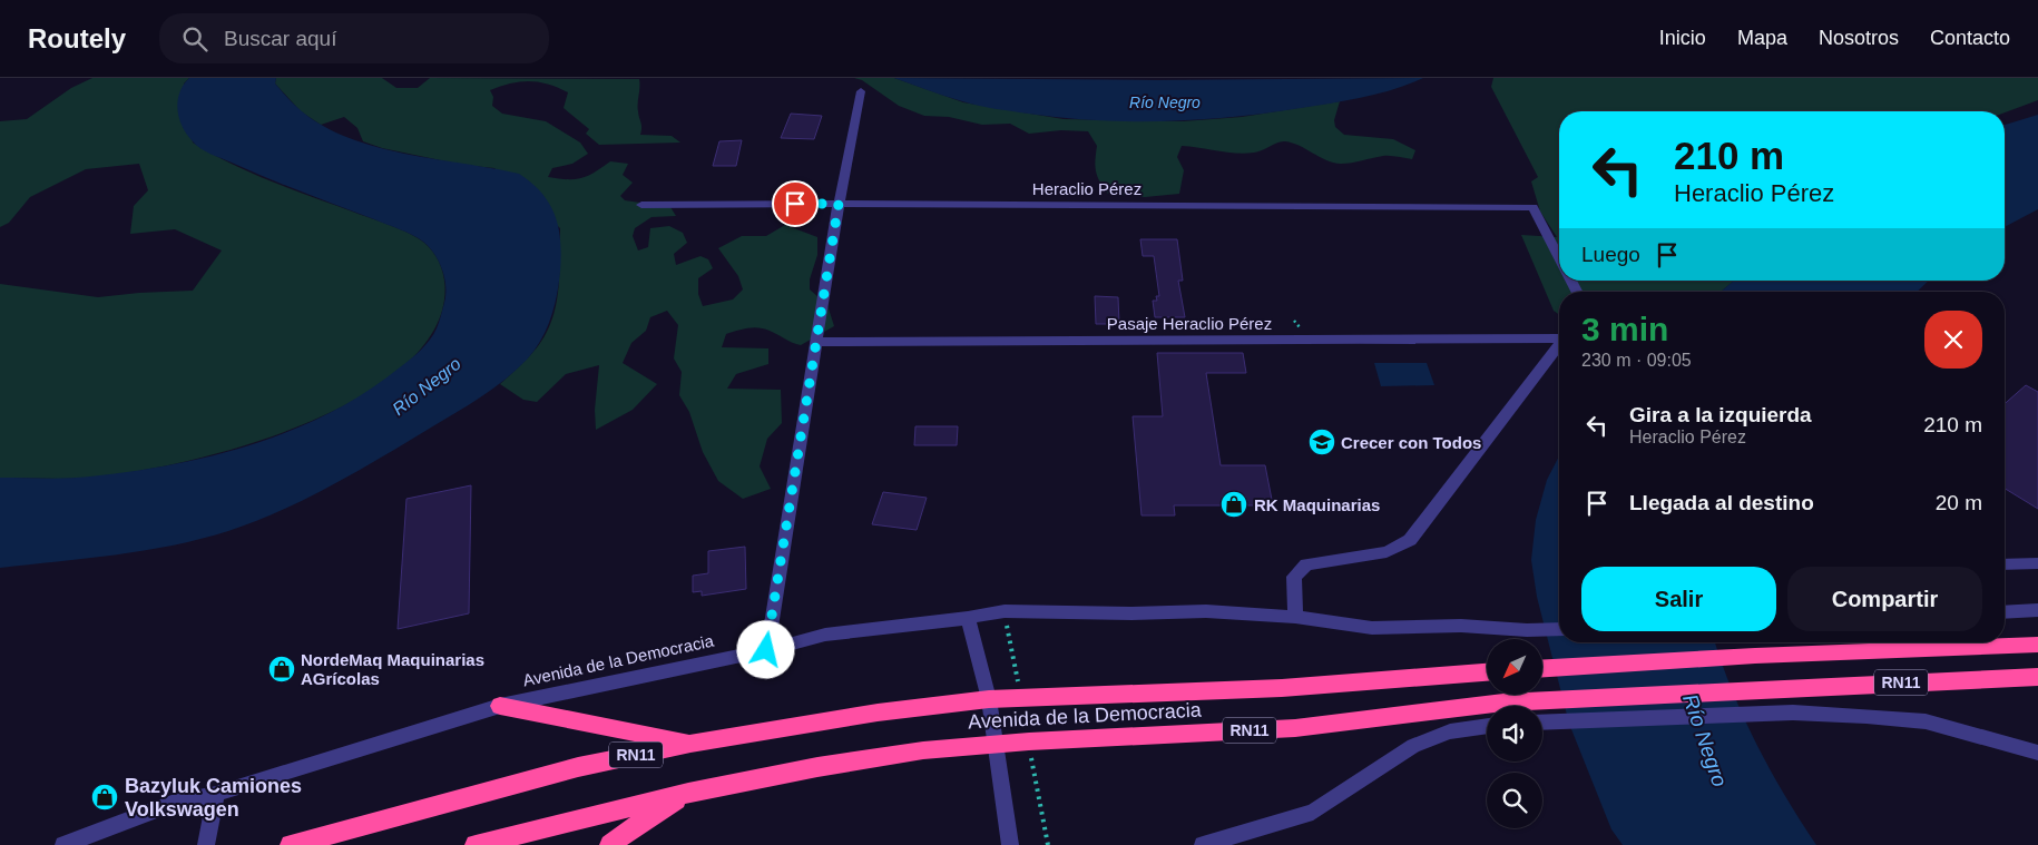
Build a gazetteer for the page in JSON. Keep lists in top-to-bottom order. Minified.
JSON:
{"streets":{"highway":["Avenida de la Democracia","RN11"],"street":["Heraclio Pérez","Pasaje Heraclio Pérez"]},"water":["Río Negro"],"places":{"school or university":["Crecer con Todos"],"shop":["RK Maquinarias","NordeMaq Maquinarias AGrícolas","Bazyluk Camiones Volkswagen"]},"north":"bottom left","page":{"header":"Routely","search":"Buscar aquí","nav":["Inicio","Mapa","Nosotros","Contacto"],"turn":["210 m","Heraclio Pérez"],"then":"Luego","heading":["3 min","230 m · 09:05"],"list":[{"name":"Gira a la izquierda","note":"Heraclio Pérez","value":"210 m"},{"name":"Llegada al destino","value":"20 m"}],"buttons":["Salir","Compartir"]}}
